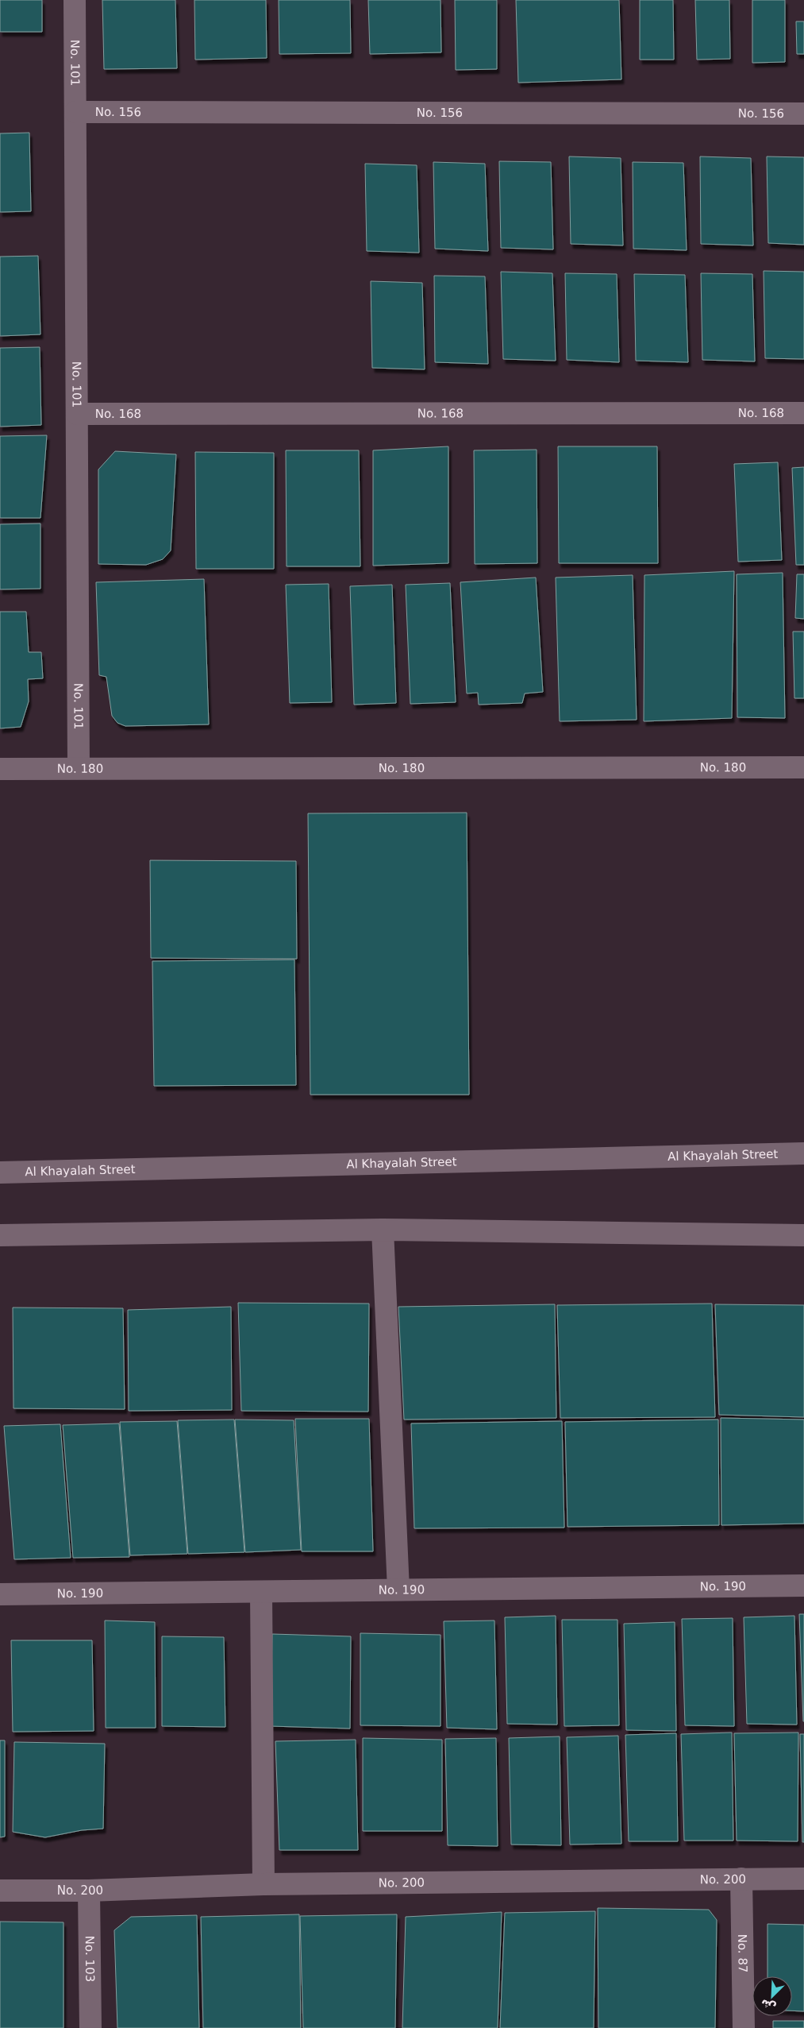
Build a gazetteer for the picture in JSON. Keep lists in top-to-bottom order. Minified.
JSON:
{"streets":{"street":["No. 101","No. 156","No. 168","No. 180","Al Khayalah Street","No. 190","No. 200","No. 87","No. 103"]},"crossings":[["No. 101","No. 156"],["No. 101","No. 168"],["No. 101","No. 180"],["No. 200","No. 87"],["No. 200","No. 103"]],"north":"bottom left"}
